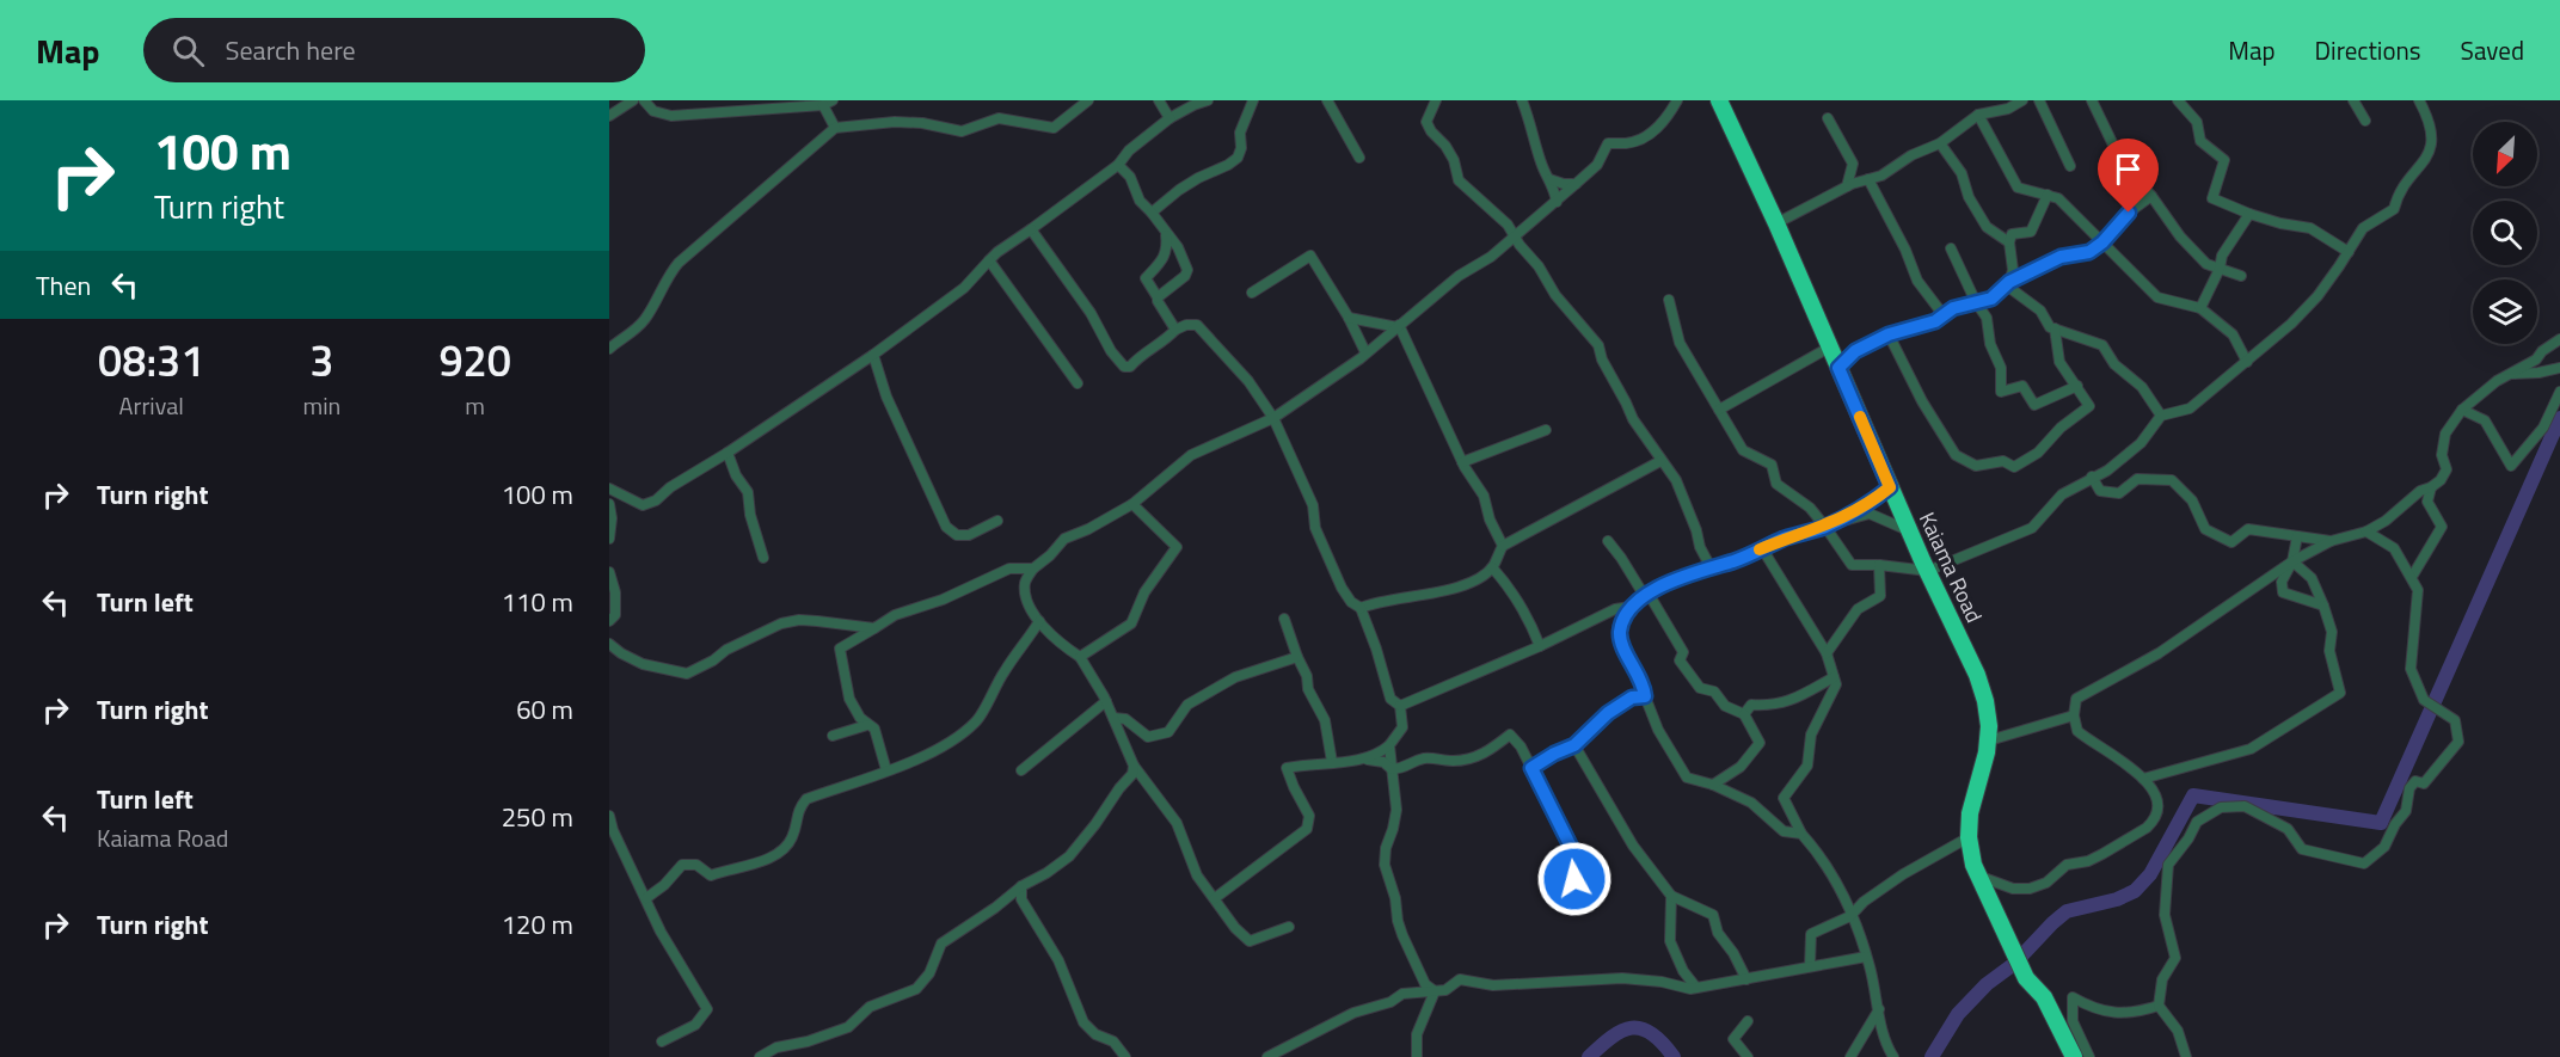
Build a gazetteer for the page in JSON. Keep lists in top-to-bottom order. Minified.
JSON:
{"streets":{"highway":["Kaiama Road"]},"north":"bottom left","page":{"header":"Map","search":"Search here","nav":["Map","Directions","Saved"],"turn":["100 m","Turn right"],"then":"Then","eta":["08:31","Arrival","3","min","920","m"],"list":[{"name":"Turn right","value":"100 m"},{"name":"Turn left","value":"110 m"},{"name":"Turn right","value":"60 m"},{"name":"Turn left","note":"Kaiama Road","value":"250 m"},{"name":"Turn right","value":"120 m"}]}}
